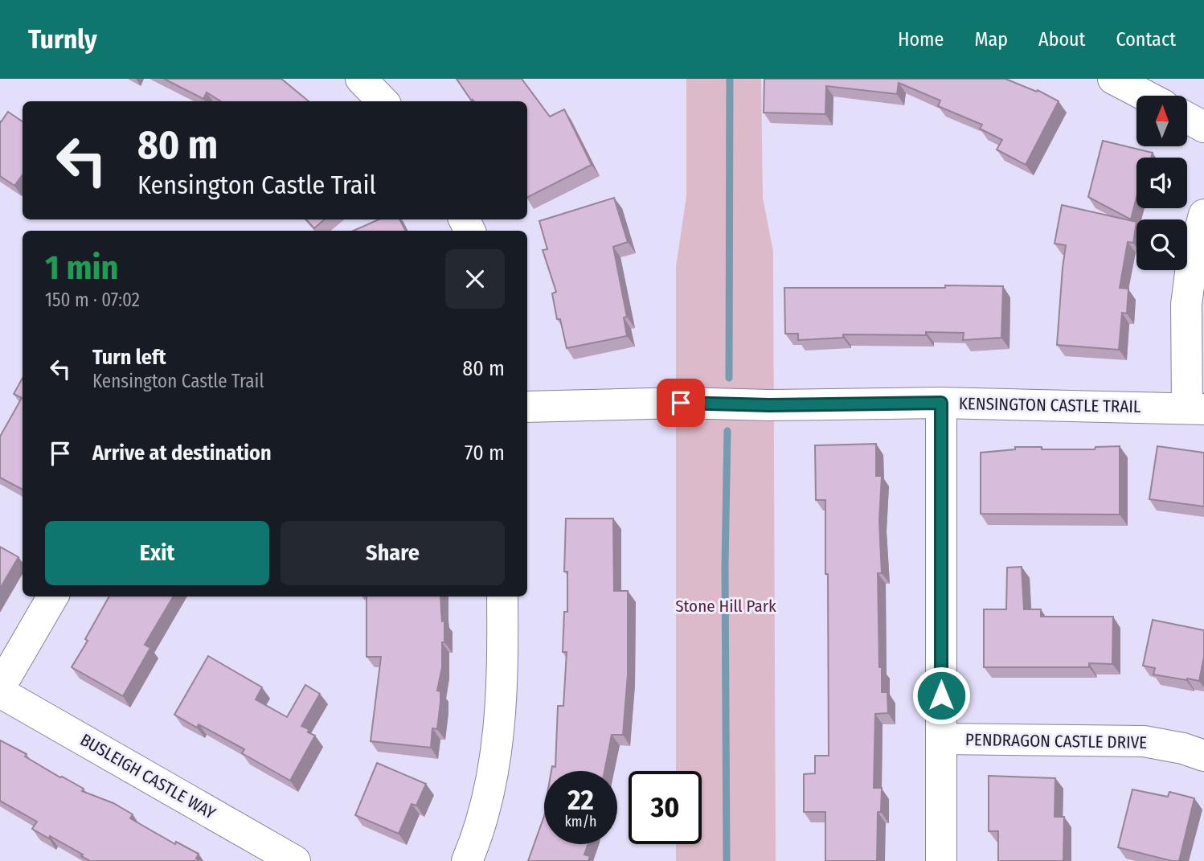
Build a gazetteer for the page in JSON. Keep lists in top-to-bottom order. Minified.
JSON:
{"streets":{"street":["KENSINGTON CASTLE TRAIL","PENDRAGON CASTLE DRIVE","BUSLEIGH CASTLE WAY"]},"parks":["Stone Hill Park"],"north":"top","page":{"header":"Turnly","nav":["Home","Map","About","Contact"],"turn":["80 m","Kensington Castle Trail"],"heading":["1 min","150 m · 07:02"],"list":[{"name":"Turn left","note":"Kensington Castle Trail","value":"80 m"},{"name":"Arrive at destination","value":"70 m"}],"buttons":["Exit","Share"],"speed":"22 km/h","limit":"30"}}
